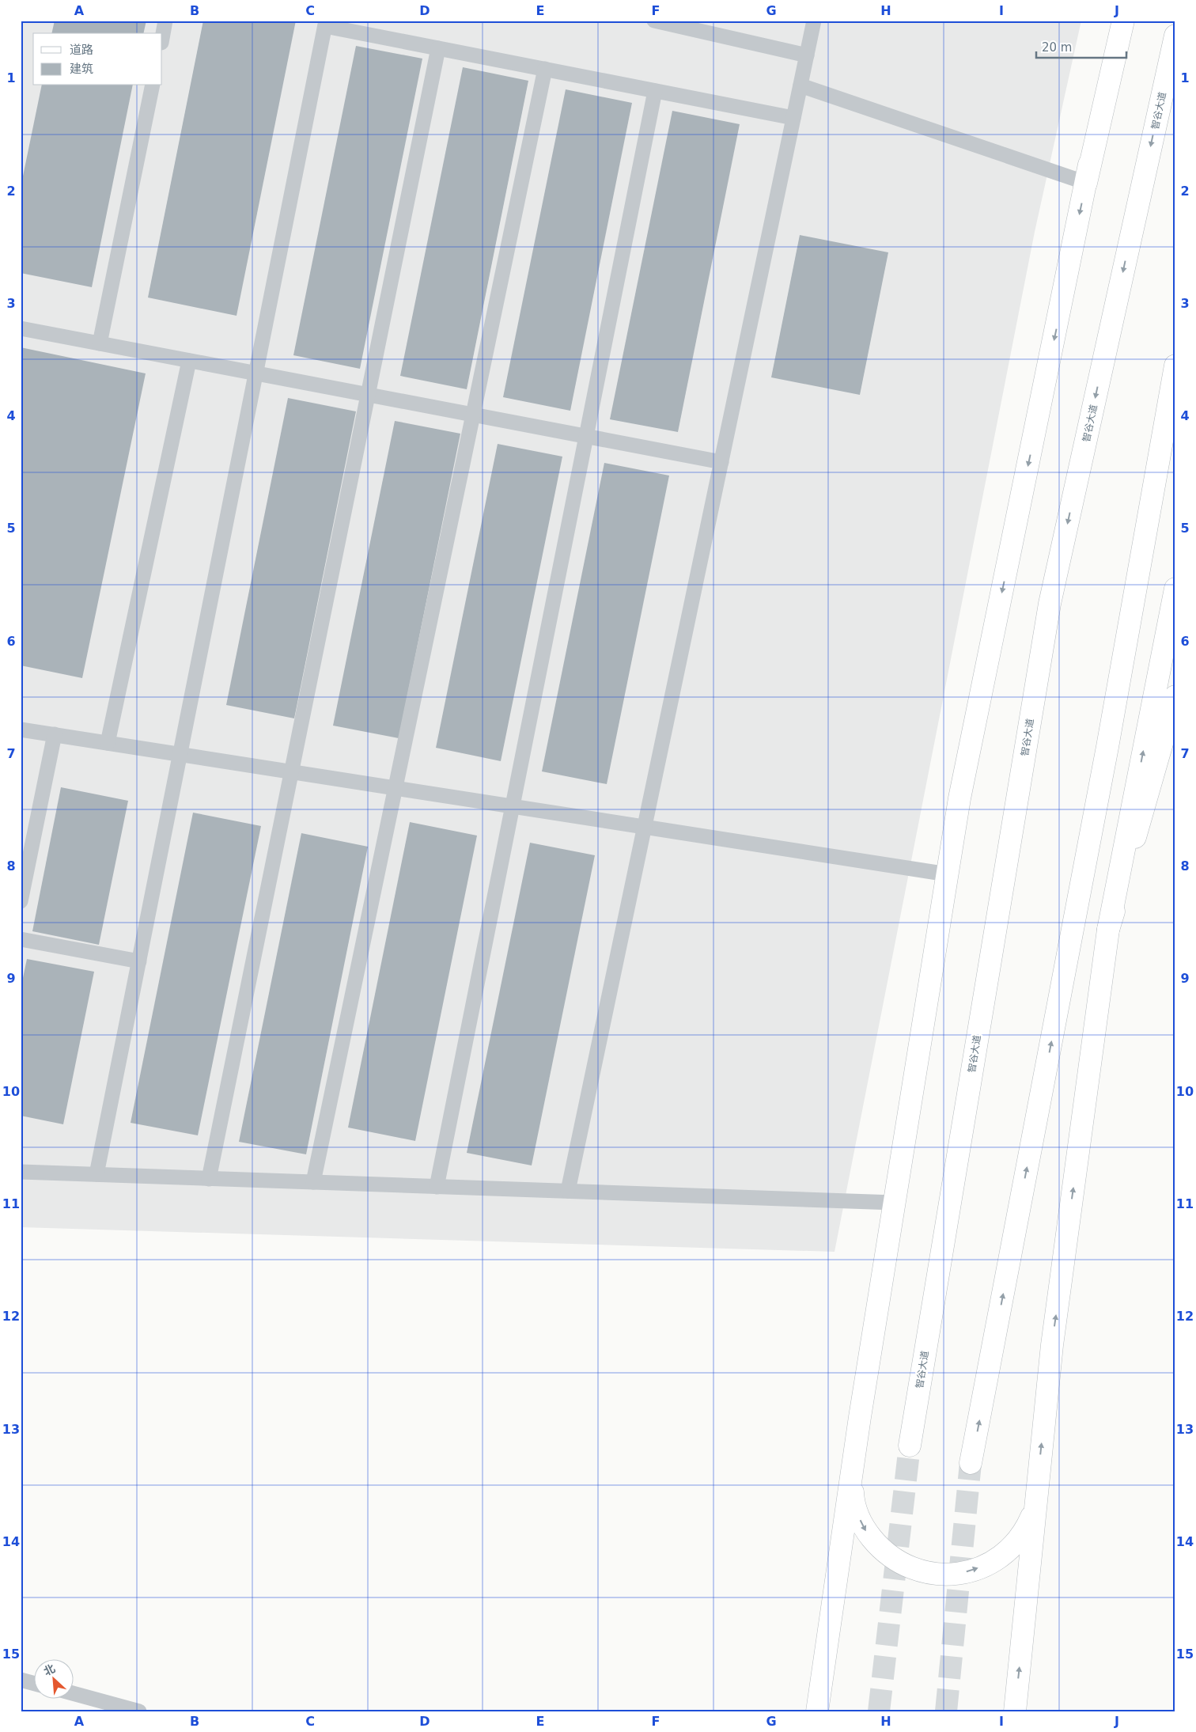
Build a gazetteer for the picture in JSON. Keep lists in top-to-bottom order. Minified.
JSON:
{"streets":{"main road":["智谷大道"]},"legend":["道路","建筑"],"scale_bar":"20 m","north":"top left","grid":{"columns":["A","B","C","D","E","F","G","H","I","J"],"rows":["1","2","3","4","5","6","7","8","9","10","11","12","13","14","15"]}}
